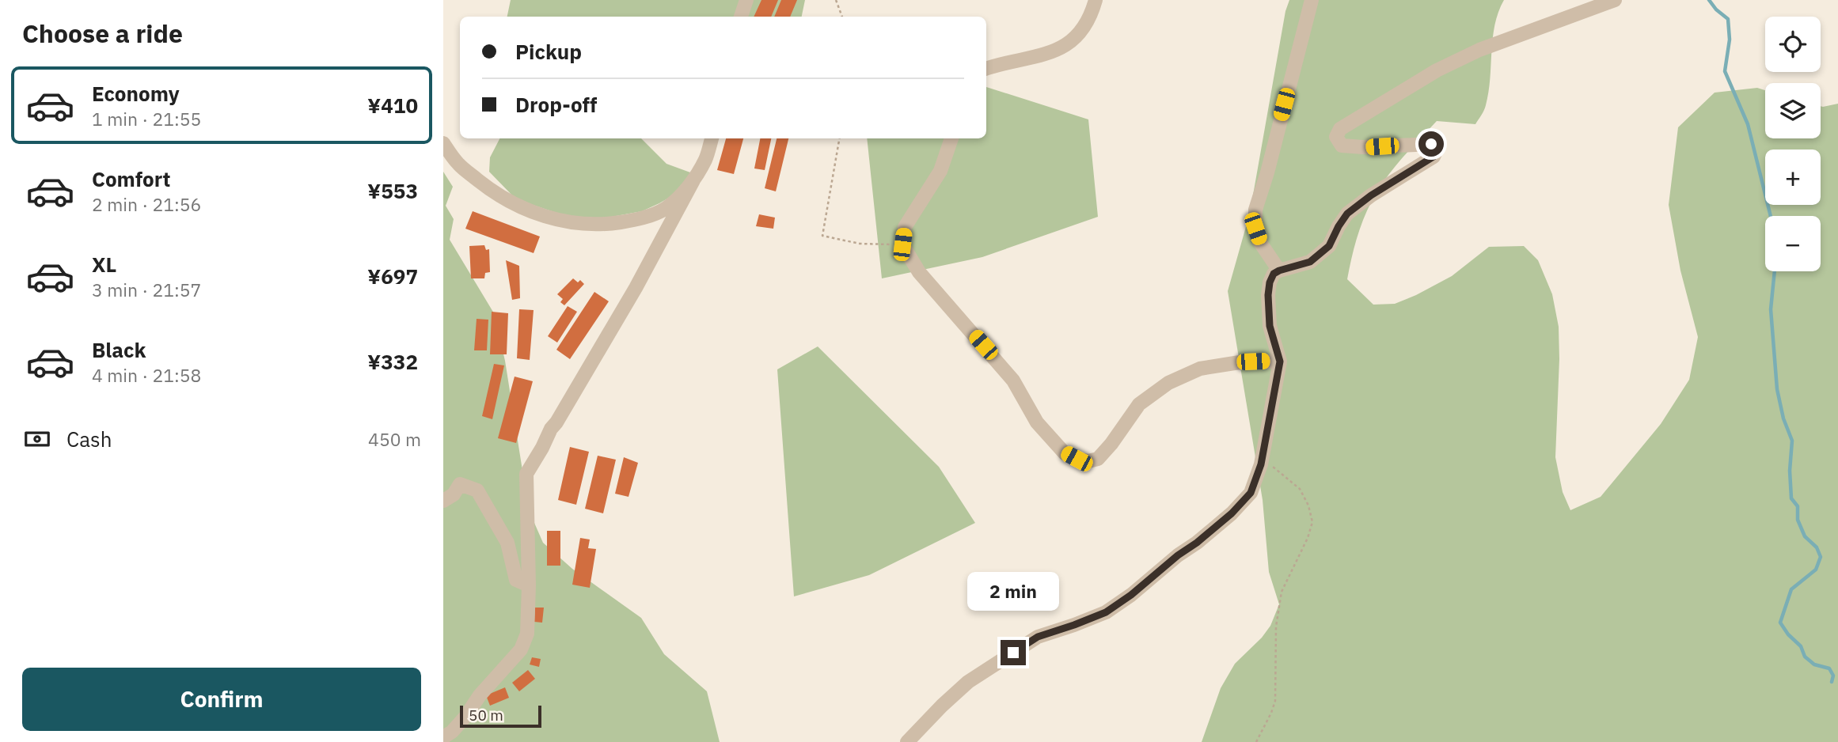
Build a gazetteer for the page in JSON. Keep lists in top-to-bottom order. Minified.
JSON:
{"scale_bar":"50 m","page":{"heading":"Choose a ride","map_buttons":["+","−"],"banner":["Pickup","Drop-off"],"list":[{"name":"Economy","note":"1 min · 21:55","value":"¥410"},{"name":"Comfort","note":"2 min · 21:56","value":"¥553"},{"name":"XL","note":"3 min · 21:57","value":"¥697"},{"name":"Black","note":"4 min · 21:58","value":"¥332"}],"pay":["Cash","450 m"],"bubble":"2 min","buttons":"Confirm","scale":"50 m"}}
